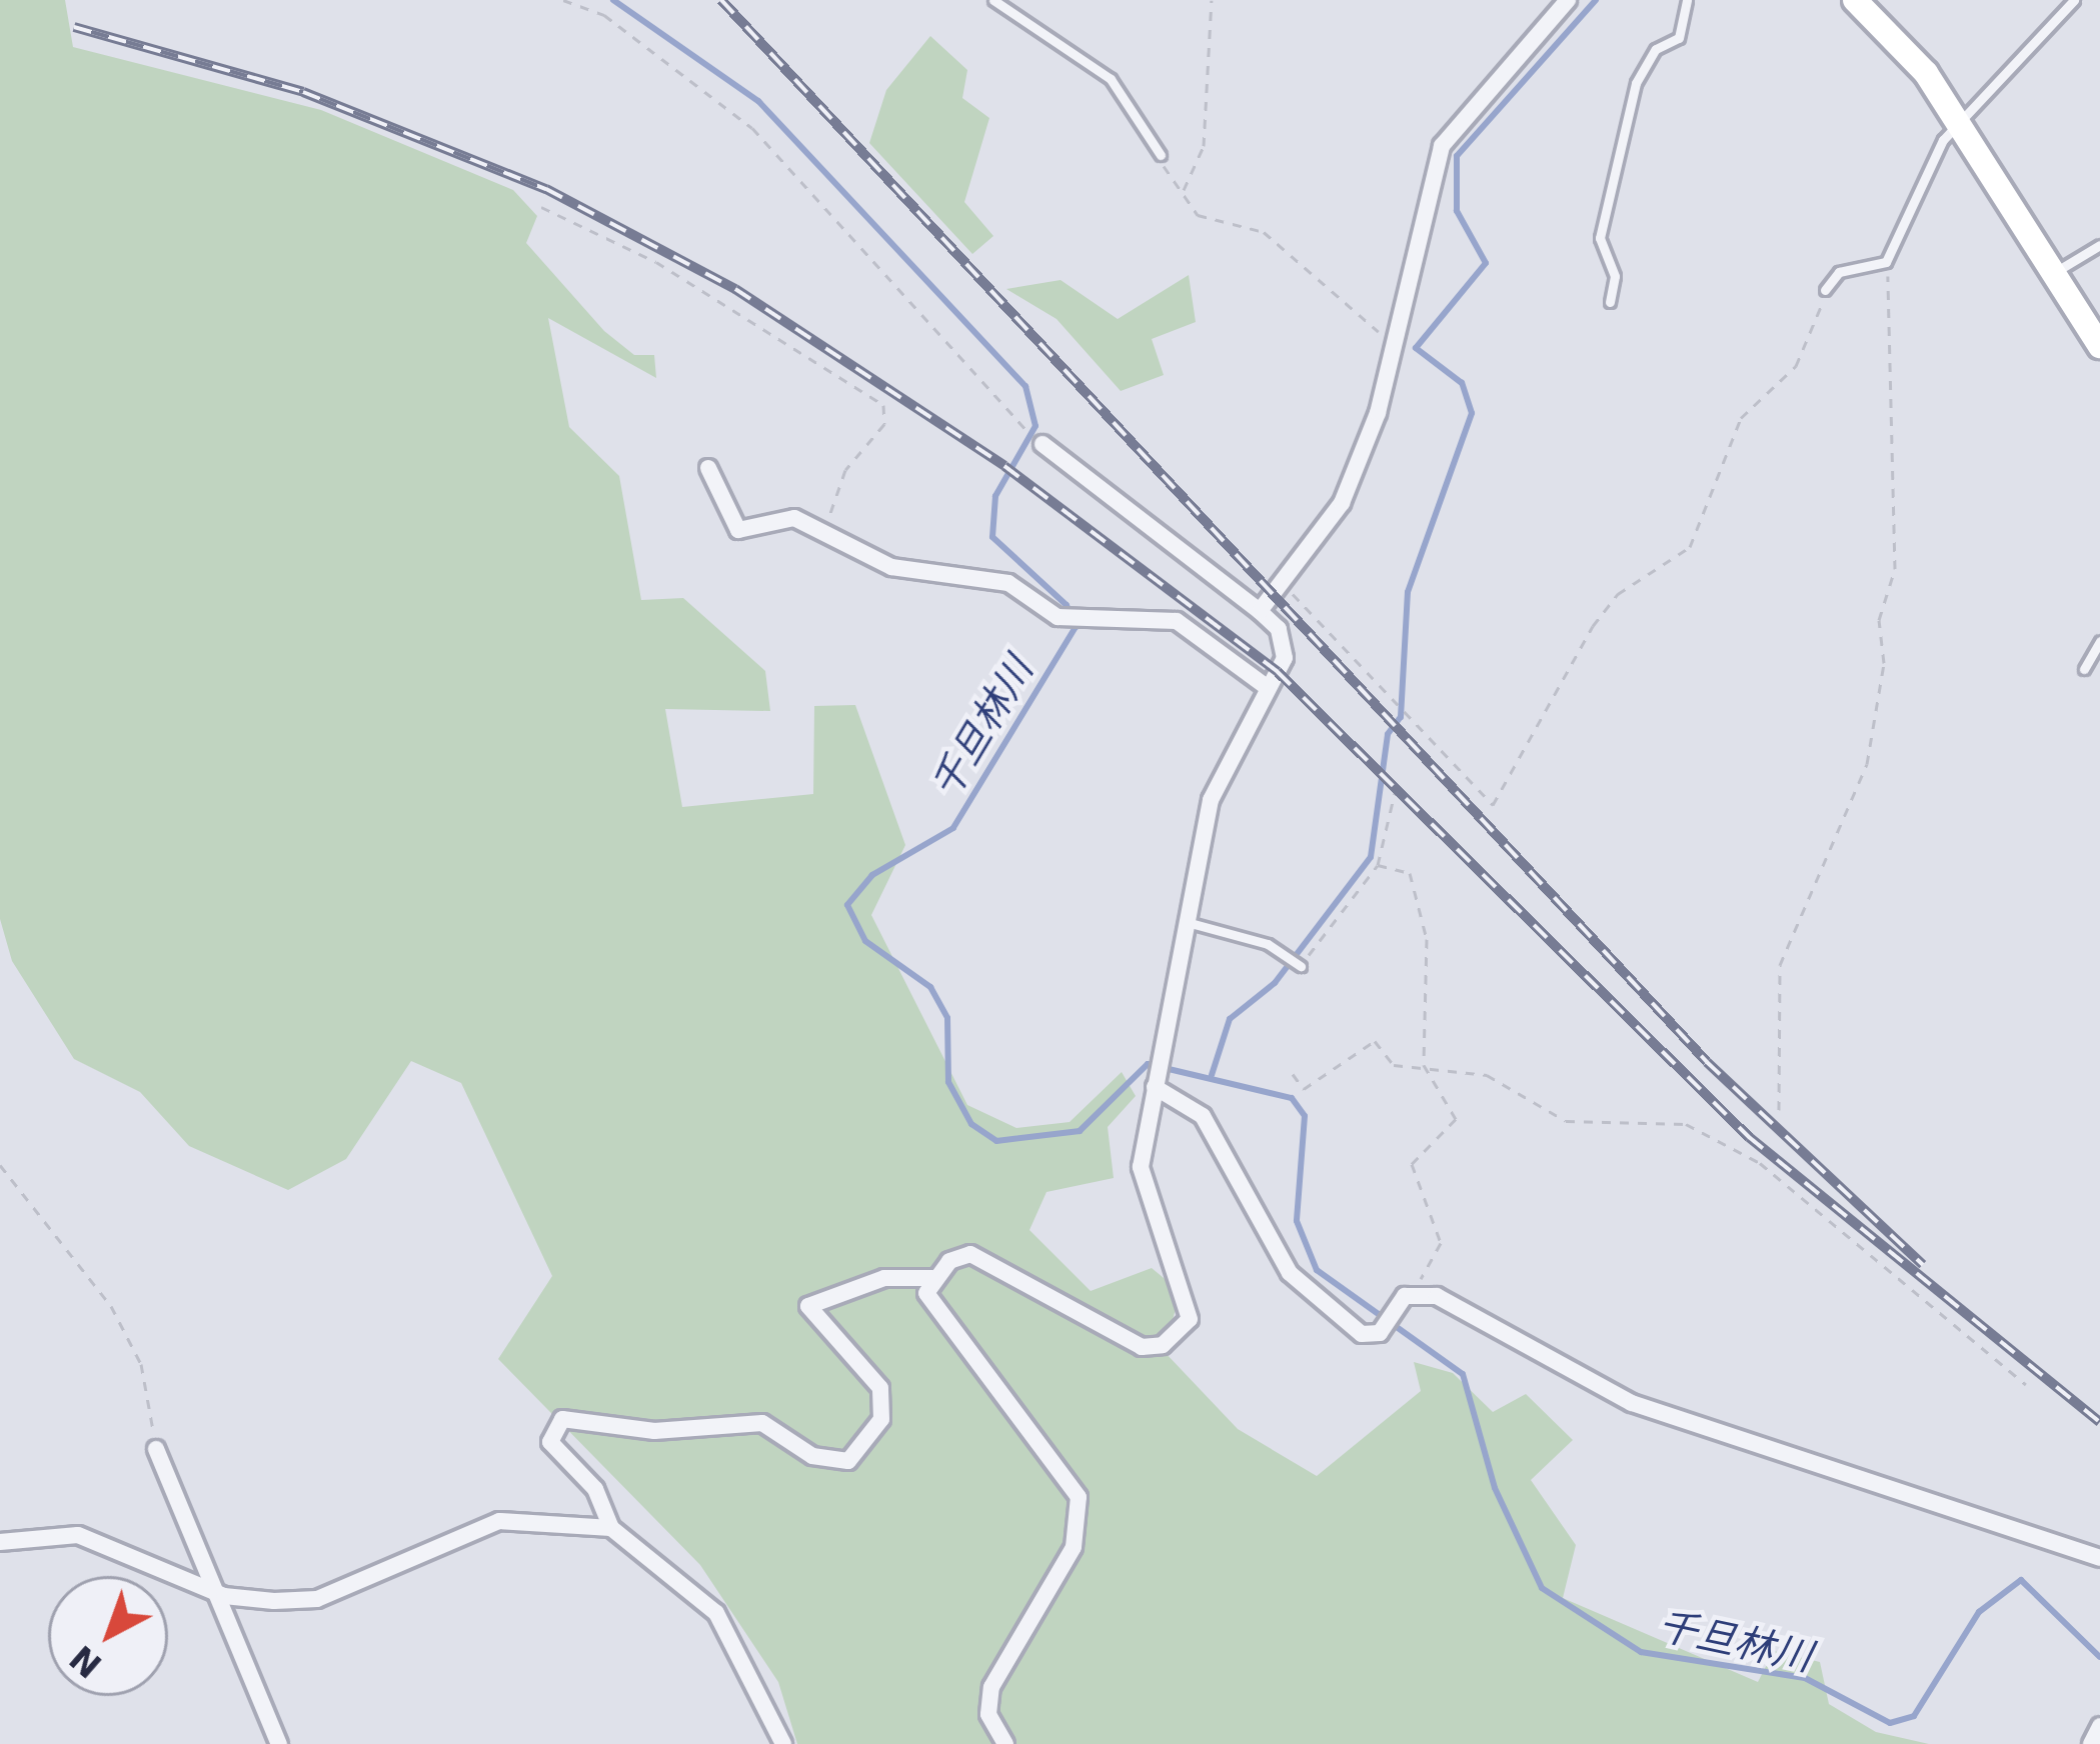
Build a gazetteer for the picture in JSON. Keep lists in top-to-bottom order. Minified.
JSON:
{"water":["千旦林川"],"north":"bottom left"}
